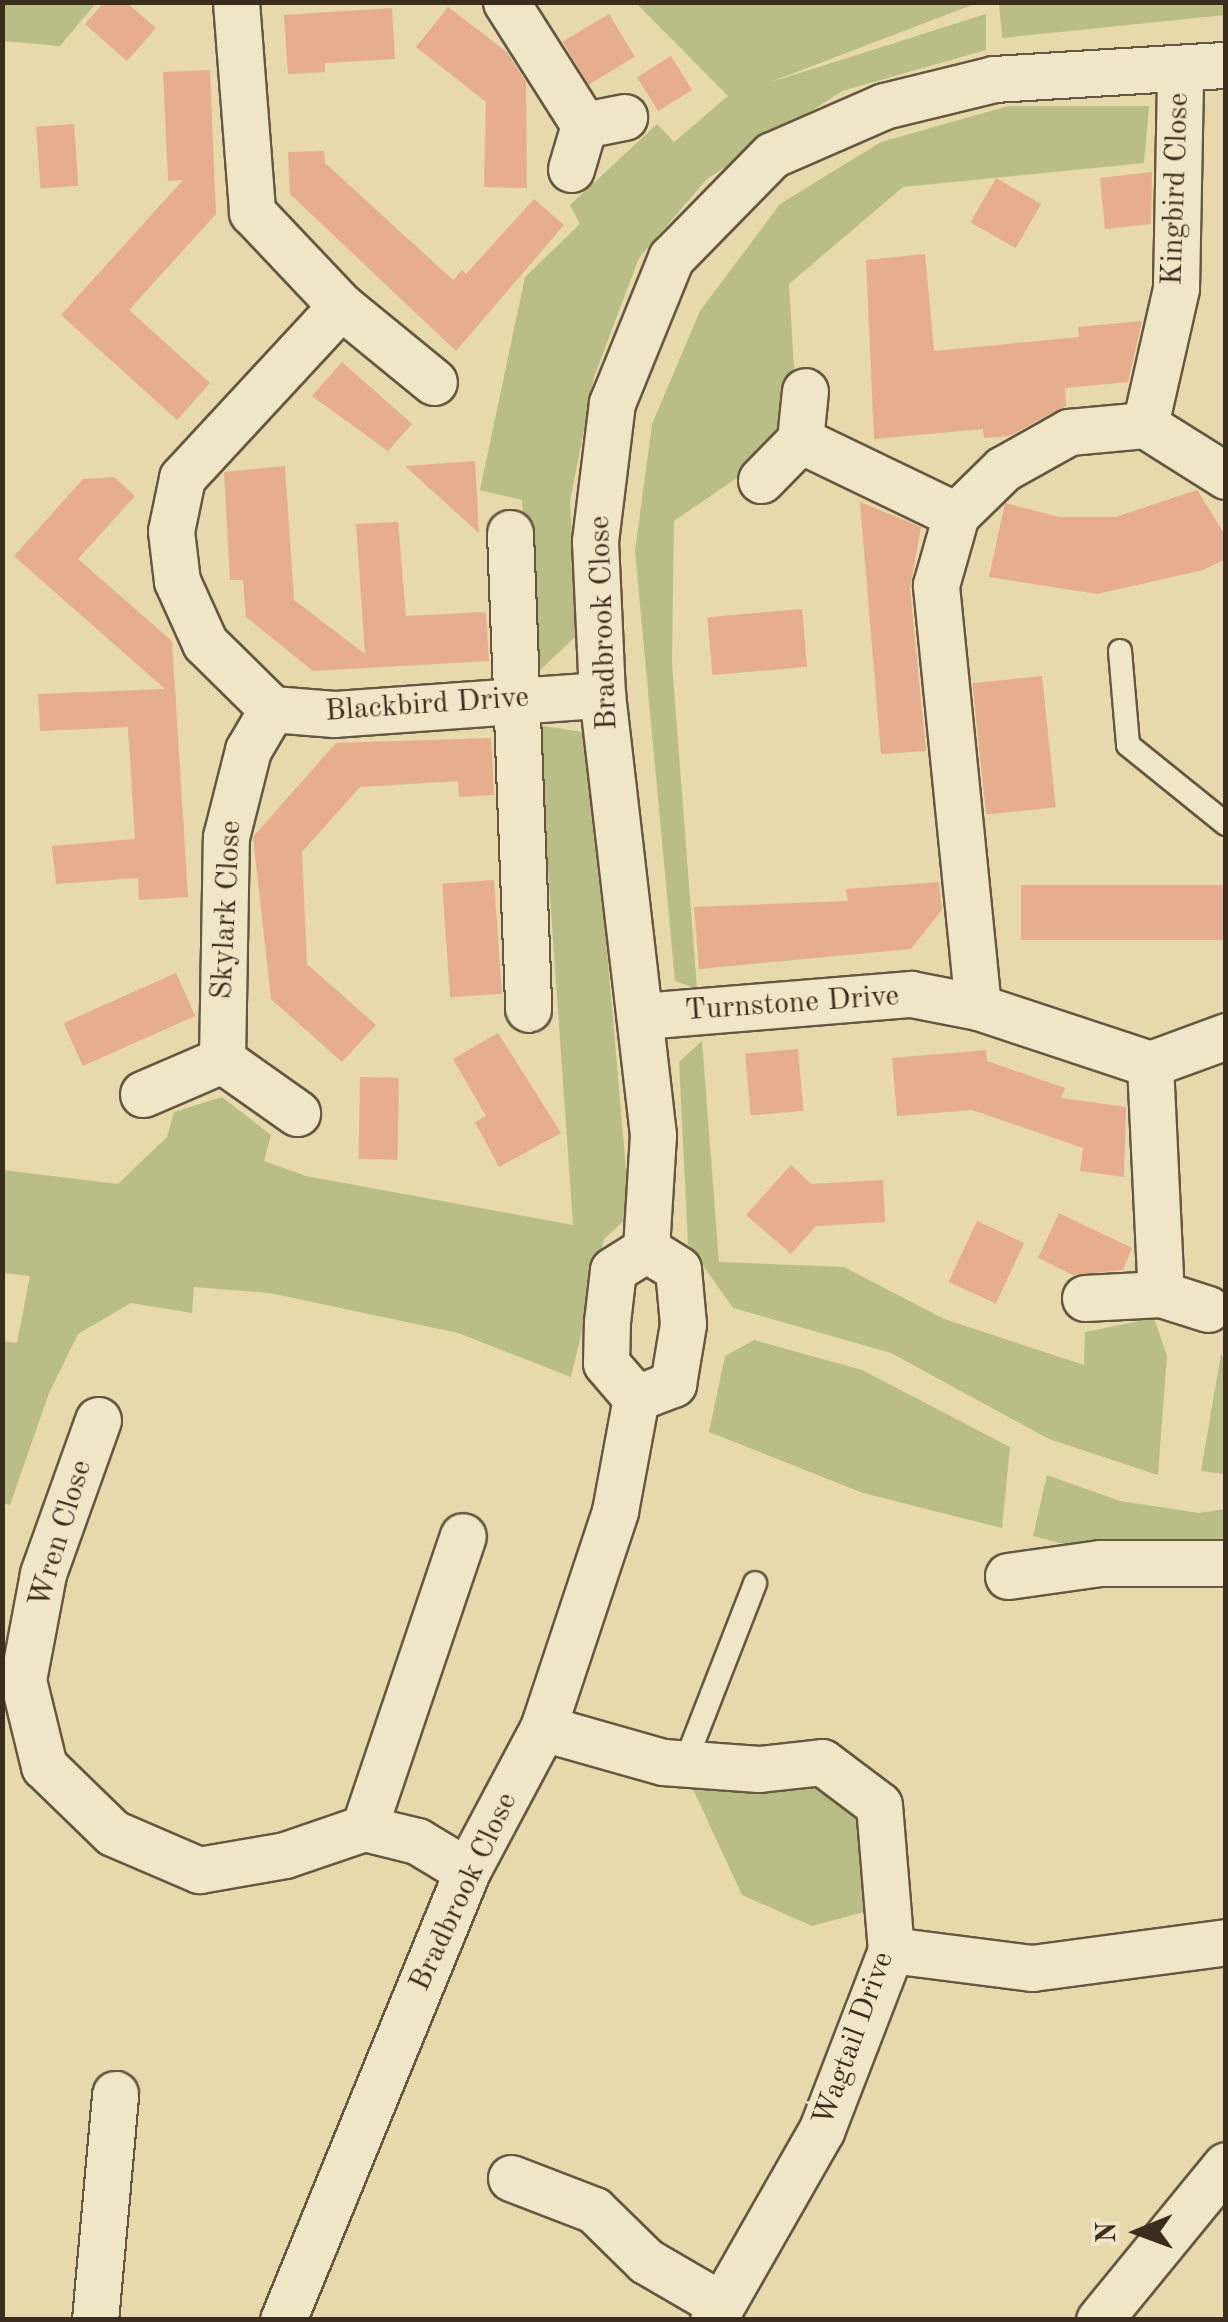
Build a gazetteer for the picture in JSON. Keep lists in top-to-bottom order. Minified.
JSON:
{"streets":{"street":["Kingbird Close","Bradbrook Close","Blackbird Drive","Skylark Close","Turnstone Drive","Wren Close","Wagtail Drive"]},"crossings":[["Kingbird Close","Bradbrook Close"],["Bradbrook Close","Blackbird Drive"],["Bradbrook Close","Turnstone Drive"],["Bradbrook Close","Wagtail Drive"],["Blackbird Drive","Skylark Close"]],"north":"left"}
